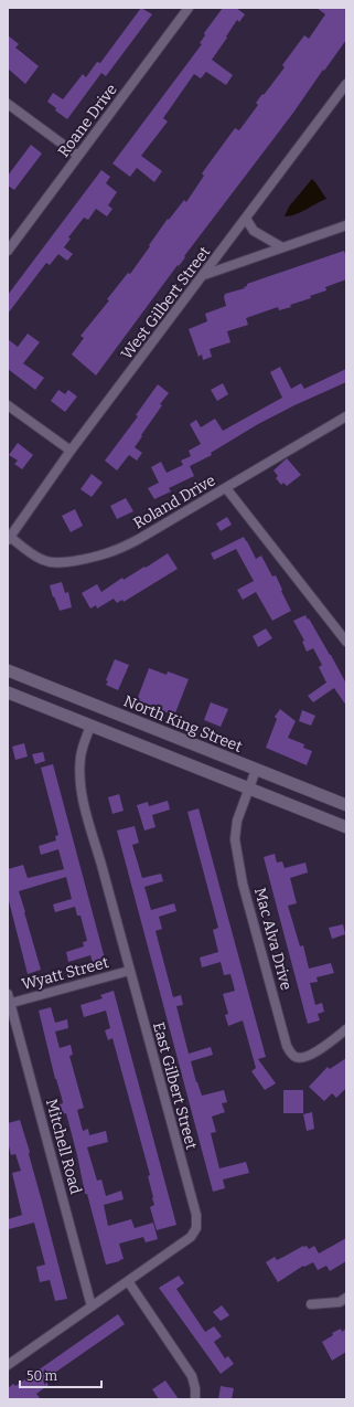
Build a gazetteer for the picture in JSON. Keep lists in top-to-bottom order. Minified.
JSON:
{"streets":{"main road":["North King Street"],"street":["Roane Drive","West Gilbert Street","Roland Drive","Mac Alva Drive","Wyatt Street","East Gilbert Street","Mitchell Road"]},"crossings":[["West Gilbert Street","Roland Drive"],["North King Street","Mac Alva Drive"],["Wyatt Street","East Gilbert Street"],["Wyatt Street","Mitchell Road"],["East Gilbert Street","Mitchell Road"]],"scale_bar":"50 m"}
